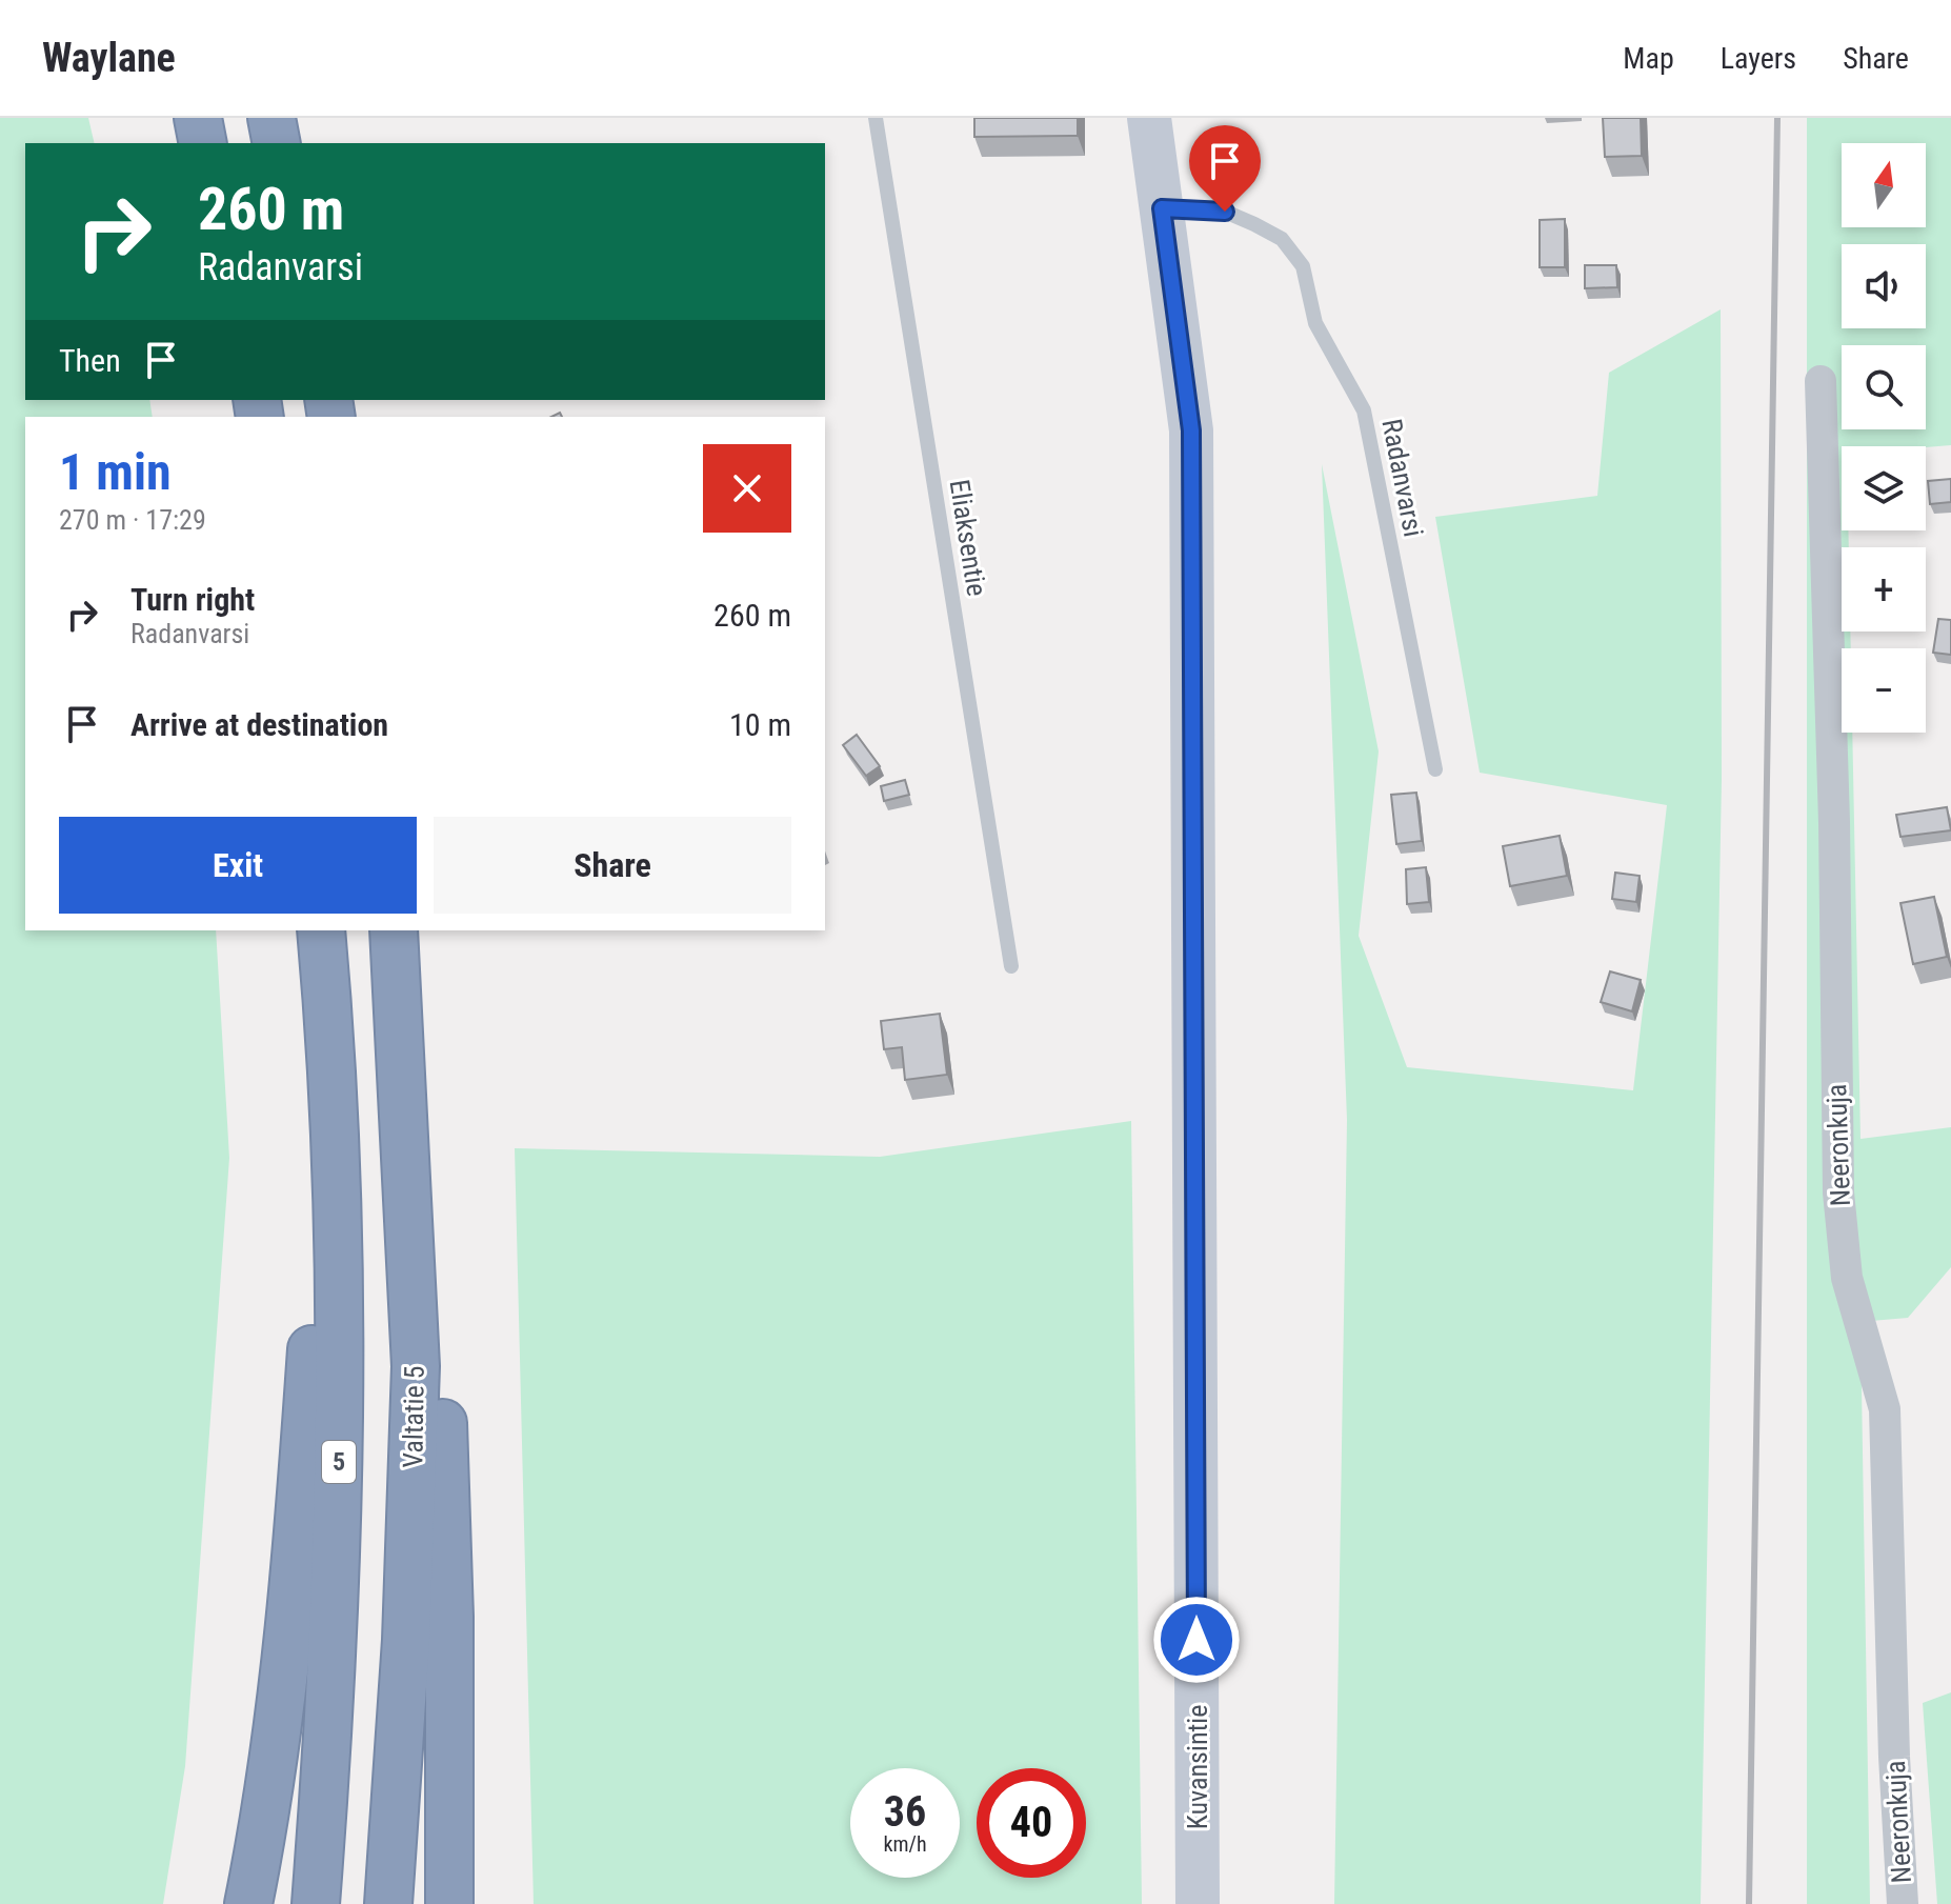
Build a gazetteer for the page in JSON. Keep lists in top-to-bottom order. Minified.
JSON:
{"streets":{"highway":["Valtatie 5","5"],"street":["Neeronkuja","Kuvansintie"],"lane":["Radanvarsi","Eliaksentie"]},"crossings":[["Radanvarsi","Kuvansintie"]],"north":"top","page":{"header":"Waylane","nav":["Map","Layers","Share"],"map_buttons":["+","−"],"turn":["260 m","Radanvarsi"],"then":"Then","heading":["1 min","270 m · 17:29"],"list":[{"name":"Turn right","note":"Radanvarsi","value":"260 m"},{"name":"Arrive at destination","value":"10 m"}],"buttons":["Exit","Share"],"speed":"36 km/h","limit":"40"}}
